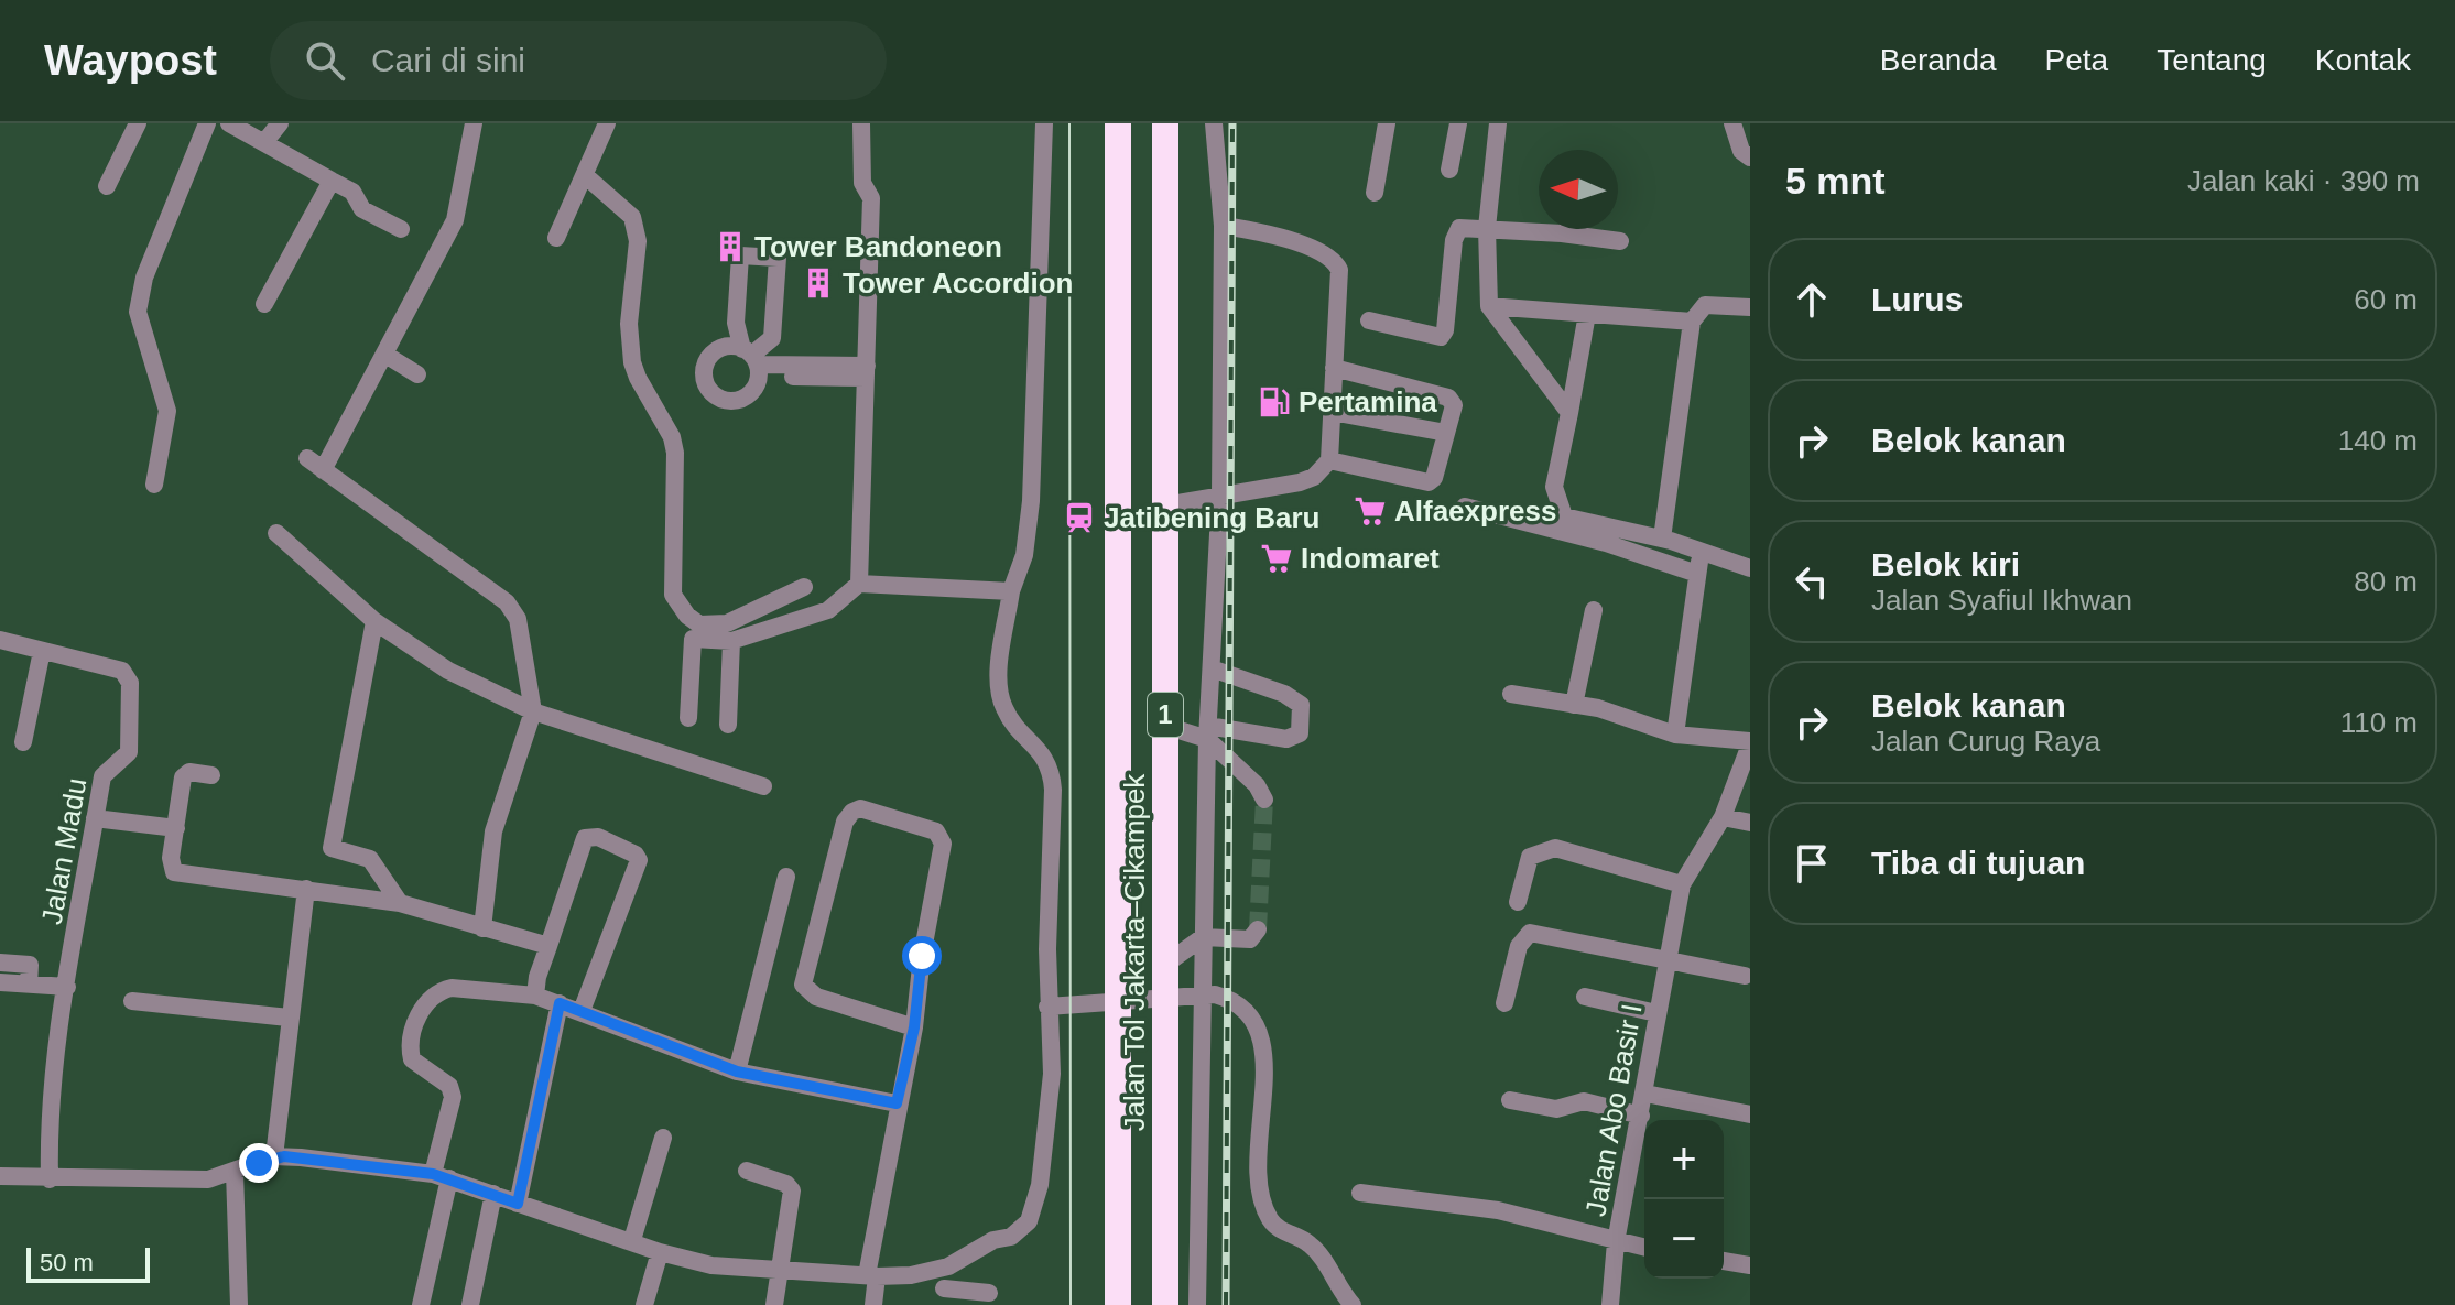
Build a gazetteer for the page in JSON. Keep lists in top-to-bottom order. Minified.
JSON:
{"streets":{"highway":["1","Jalan Tol Jakarta–Cikampek"],"street":["Jalan Madu","Jalan Abo Basir I"]},"places":{"building":["Tower Bandoneon","Tower Accordion"],"fuel station":["Pertamina"],"supermarket":["Alfaexpress","Indomaret"],"station":["Jatibening Baru"]},"scale_bar":"50 m","north":"left","page":{"header":"Waypost","search":"Cari di sini","nav":["Beranda","Peta","Tentang","Kontak"],"heading":["5 mnt","Jalan kaki · 390 m"],"list":[["Lurus","60 m"],["Belok kanan","140 m"],["Belok kiri","Jalan Syafiul Ikhwan","80 m"],["Belok kanan","Jalan Curug Raya","110 m"],"Tiba di tujuan"],"map_buttons":["+","−"],"scale":"50 m"}}
